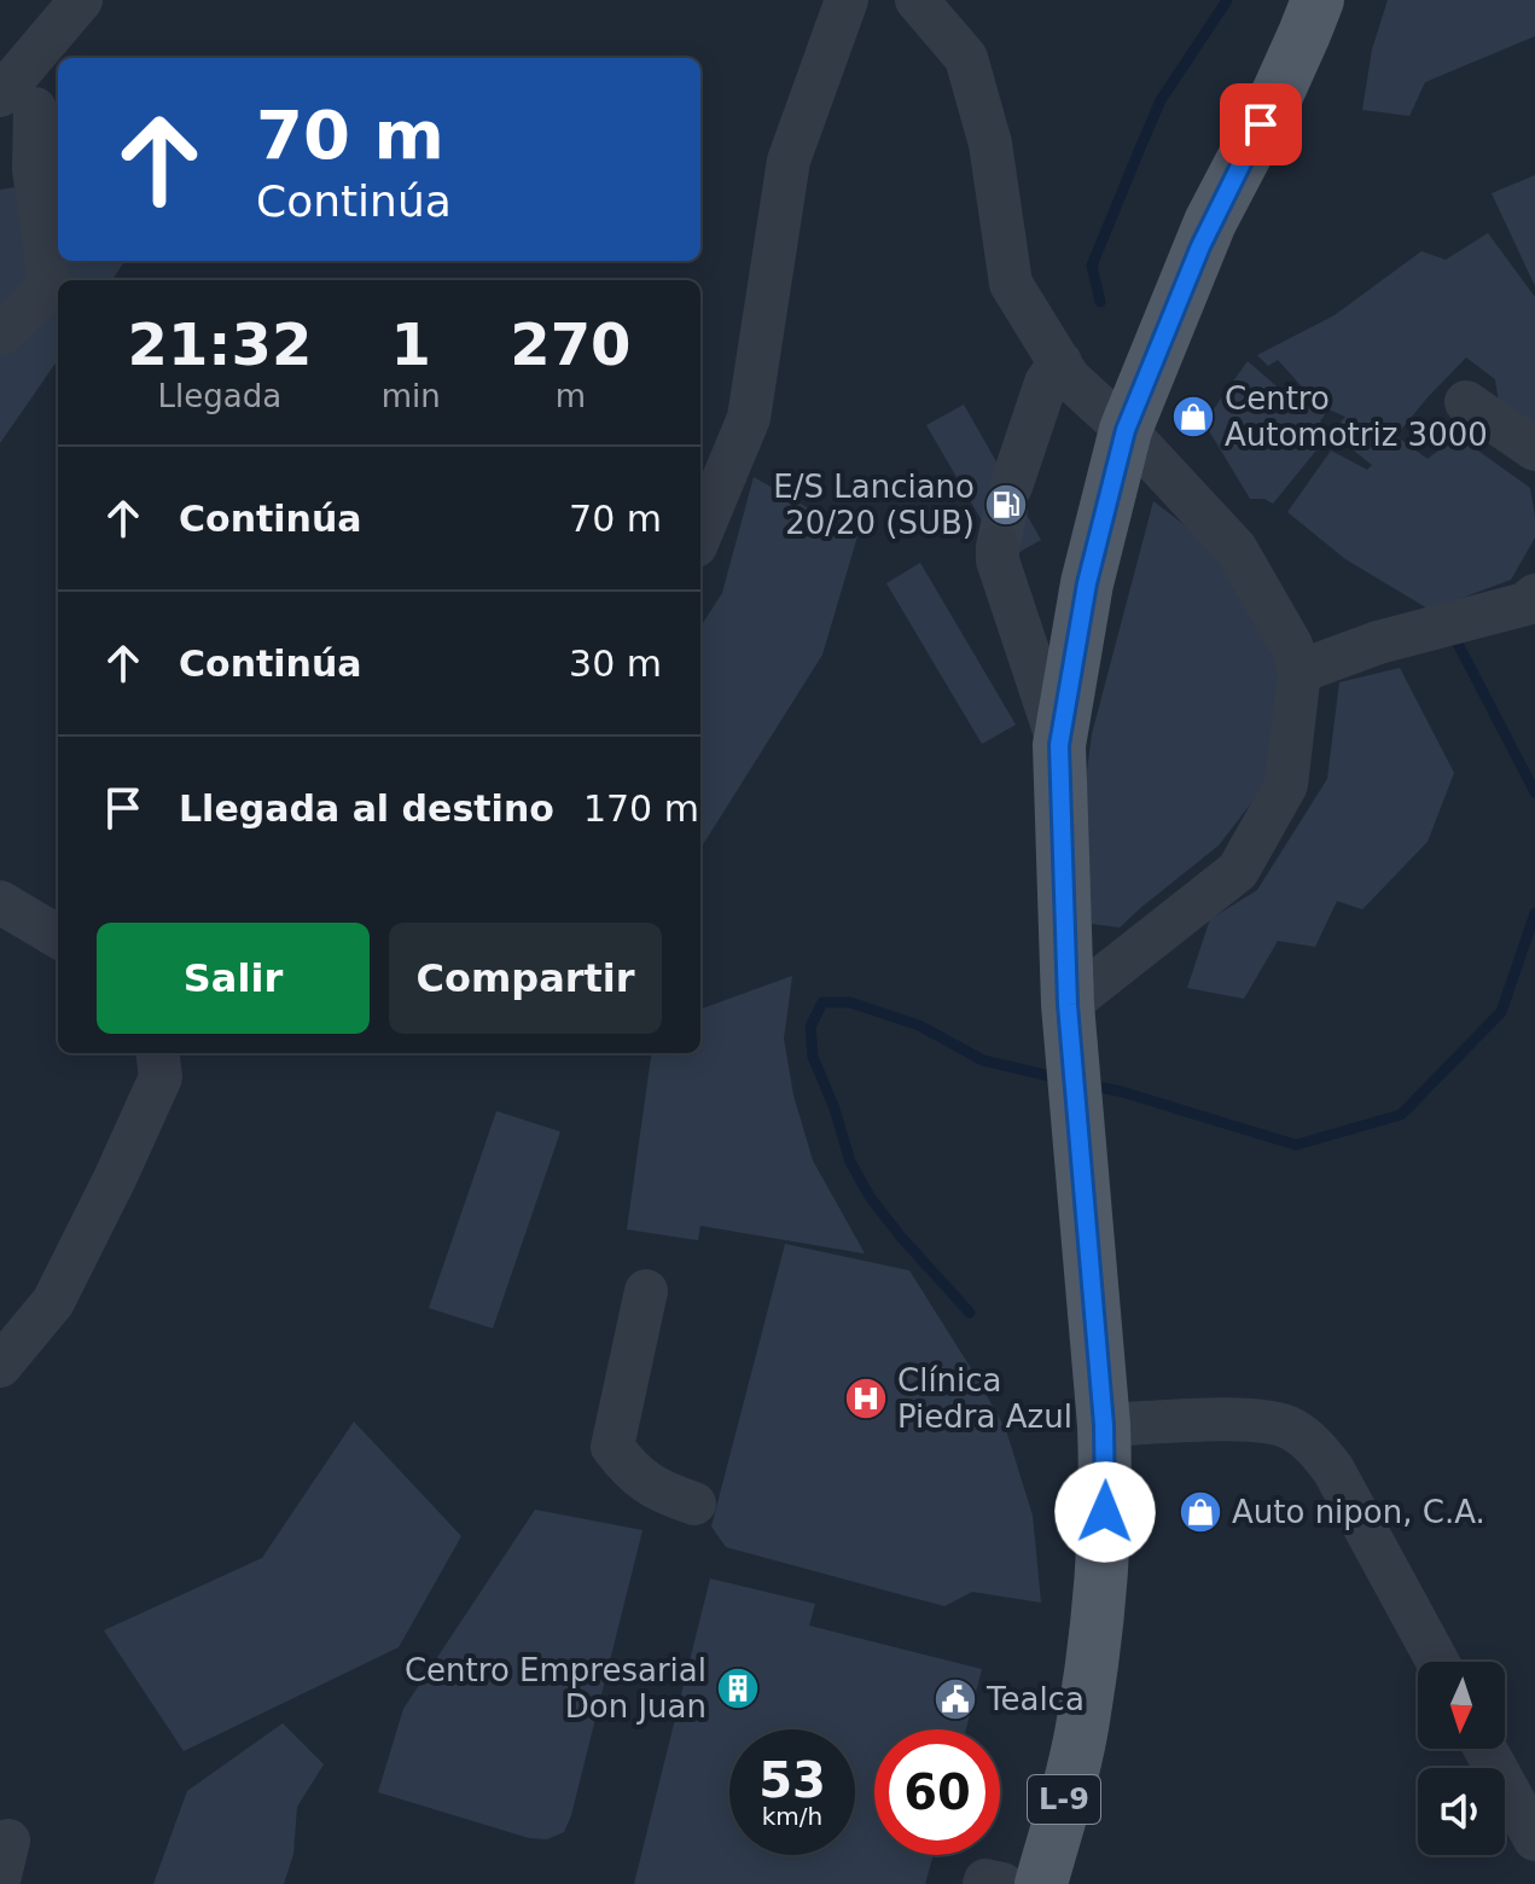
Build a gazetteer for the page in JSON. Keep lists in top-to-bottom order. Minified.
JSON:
{"streets":{"main road":["L-9"]},"places":{"shop":["Centro Automotriz 3000","Auto nipon, C.A."],"fuel station":["E/S Lanciano 20/20 (SUB)"],"hospital":["Clínica Piedra Azul"],"building":["Centro Empresarial Don Juan"],"public building":["Tealca"]},"north":"bottom","page":{"turn":["70 m","Continúa"],"eta":["21:32","Llegada","1","min","270","m"],"list":[{"name":"Continúa","value":"70 m"},{"name":"Continúa","value":"30 m"},{"name":"Llegada al destino","value":"170 m"}],"buttons":["Salir","Compartir"],"speed":"53 km/h","limit":"60"}}
